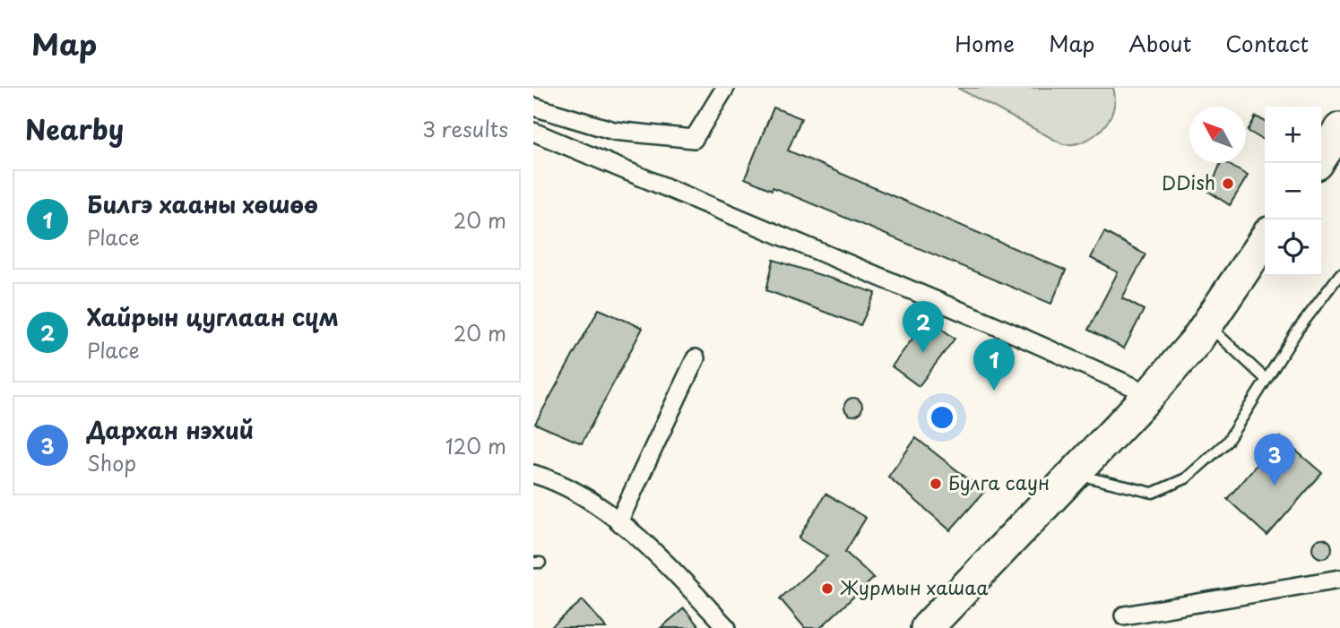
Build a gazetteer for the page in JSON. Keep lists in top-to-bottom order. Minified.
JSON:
{"places":["DDish","Булга саун","Журмын хашаа"],"north":"top left","page":{"header":"Map","nav":["Home","Map","About","Contact"],"heading":["Nearby","3 results"],"map_buttons":["+","−"],"list":[{"mark":"1","name":"Билгэ хааны хөшөө","note":"Place","value":"20 m"},{"mark":"2","name":"Хайрын цуглаан сүм","note":"Place","value":"20 m"},{"mark":"3","name":"Дархан нэхий","note":"Shop","value":"120 m"}],"pins":["2","1","3"]}}
